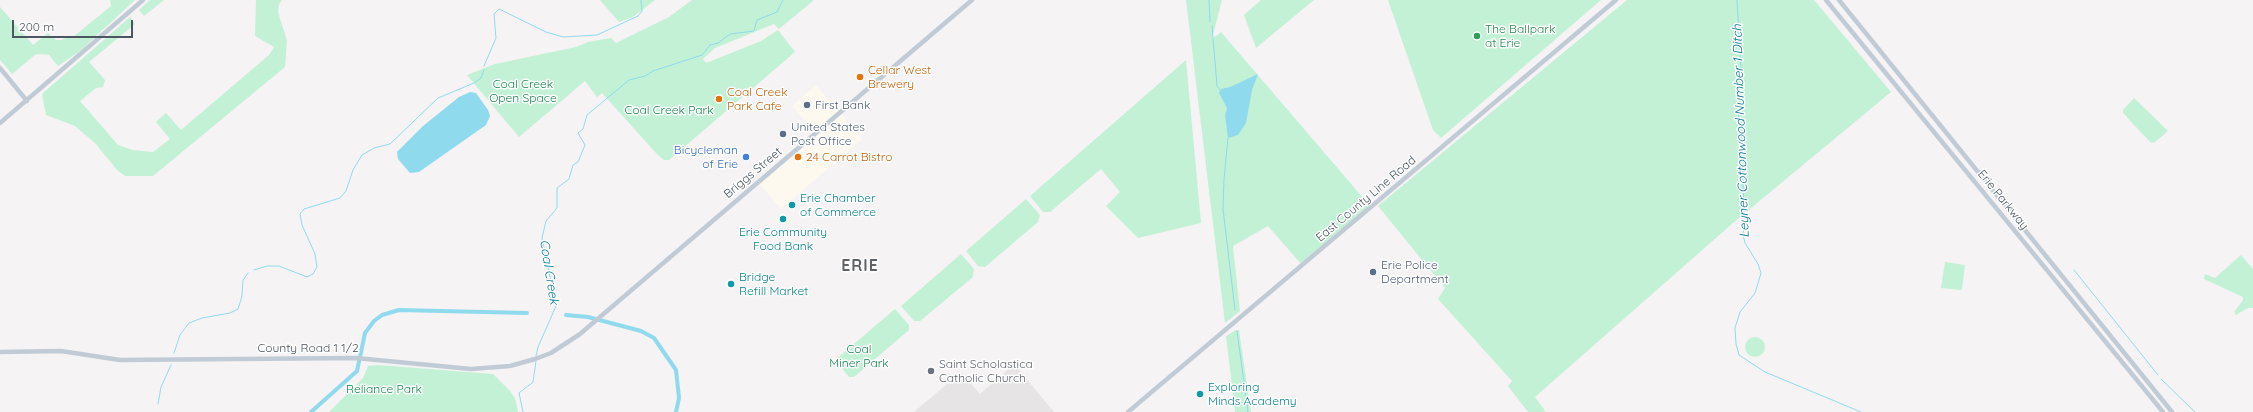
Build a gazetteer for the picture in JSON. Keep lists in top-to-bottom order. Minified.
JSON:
{"streets":{"main road":["Briggs Street","East County Line Road","Erie Parkway","County Road 1 1/2"]},"crossings":[["Briggs Street","County Road 1 1/2"]],"districts":["ERIE"],"water":["Leyner Cottonwood Number 1 Ditch","Coal Creek"],"parks":["Coal Creek Open Space","Coal Creek Park","Coal Miner Park","Reliance Park"],"places":["The Ballpark at Erie","Cellar West Brewery","Coal Creek Park Cafe","First Bank","United States Post Office","Bicycleman of Erie","24 Carrot Bistro","Erie Chamber of Commerce","Erie Community Food Bank","Erie Police Department","Bridge Refill Market","Saint Scholastica Catholic Church","Exploring Minds Academy"],"scale_bar":"200 m"}
